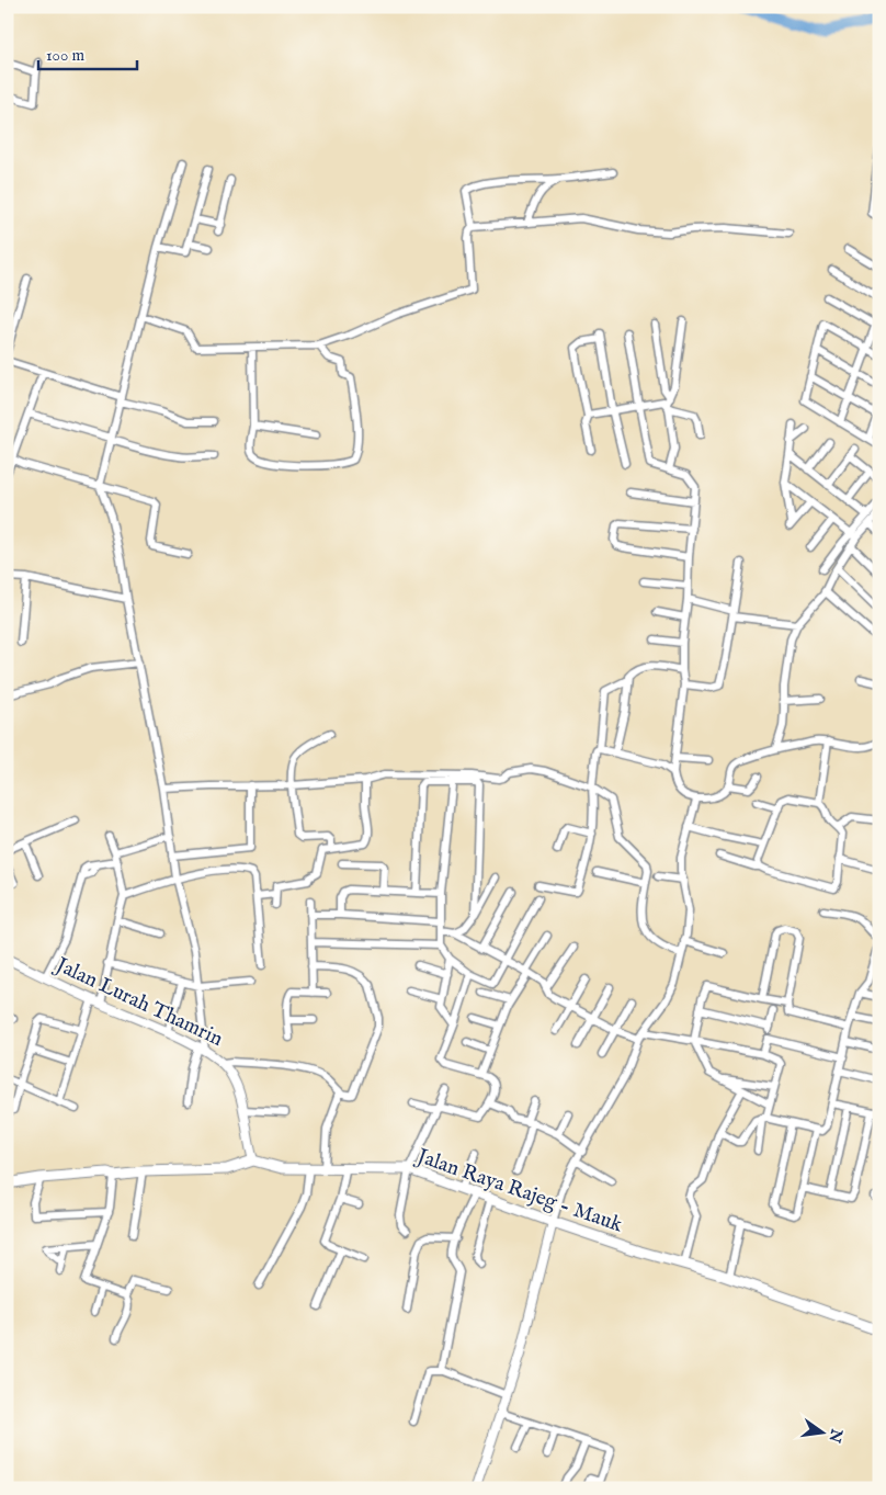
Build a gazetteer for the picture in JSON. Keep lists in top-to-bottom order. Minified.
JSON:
{"streets":{"main road":["Jalan Raya Rajeg - Mauk"],"street":["Jalan Lurah Thamrin"]},"crossings":[["Jalan Lurah Thamrin","Jalan Raya Rajeg - Mauk"]],"scale_bar":"100 m","north":"right"}
